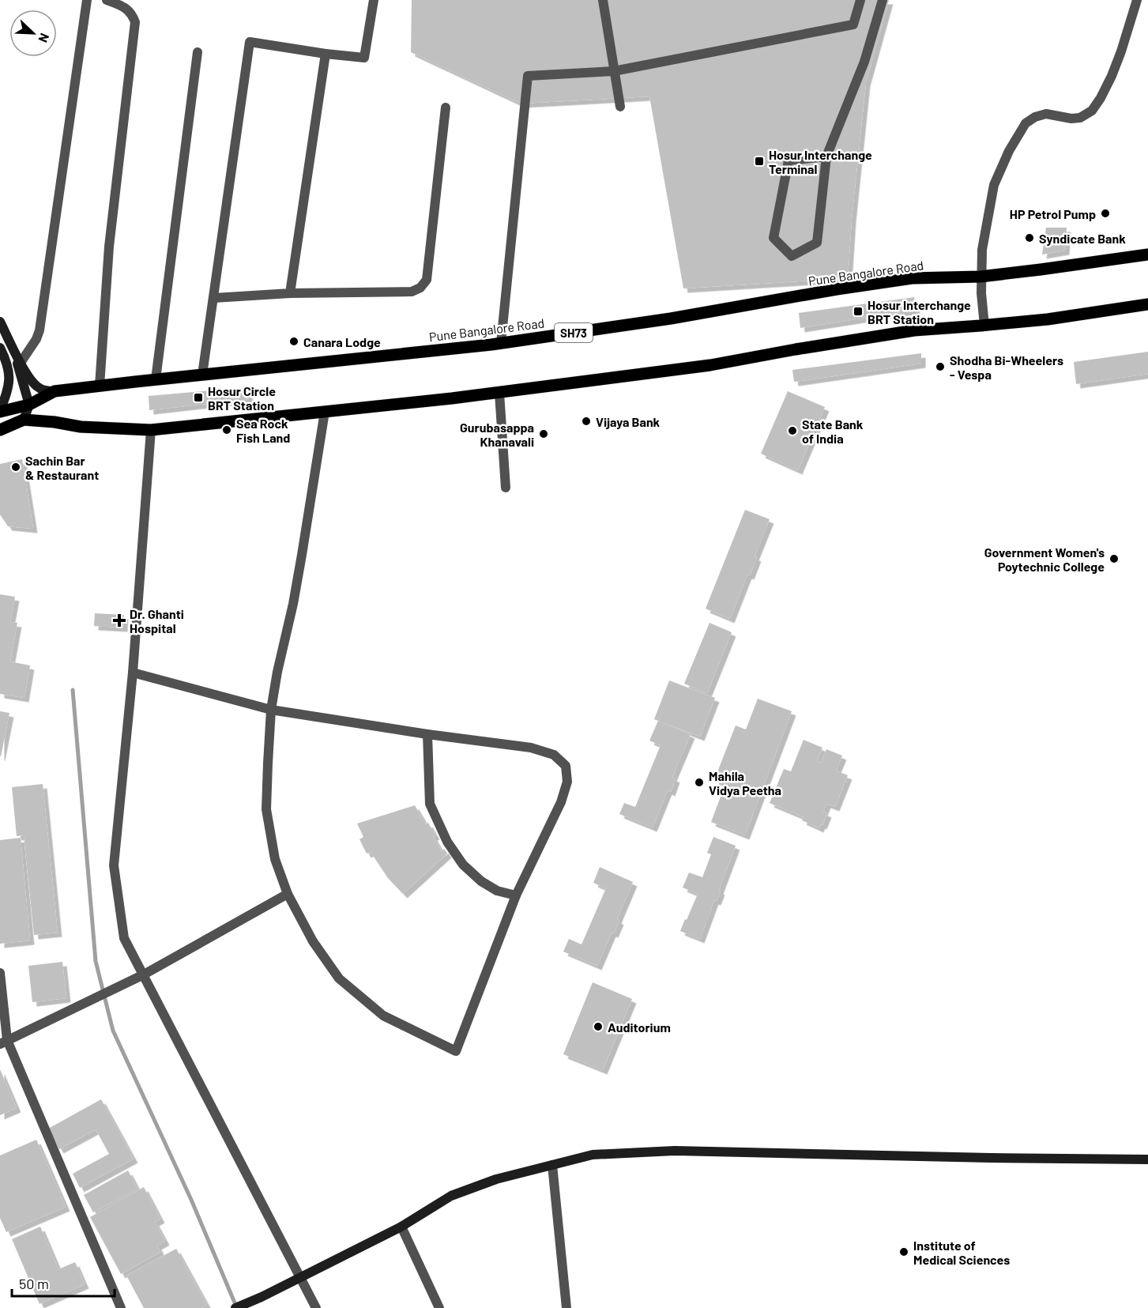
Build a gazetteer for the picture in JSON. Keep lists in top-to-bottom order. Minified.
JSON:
{"streets":{"main road":["Pune Bangalore Road","SH73"]},"places":{"transit":["Hosur Interchange Terminal","Hosur Interchange BRT Station","Hosur Circle BRT Station"],"other":["HP Petrol Pump","Syndicate Bank","Canara Lodge","Shodha Bi-Wheelers - Vespa","Vijaya Bank","Sea Rock Fish Land","State Bank of India","Gurubasappa Khanavali","Sachin Bar & Restaurant","Government Women's Poytechnic College","Mahila Vidya Peetha","Auditorium","Institute of Medical Sciences"],"health":["Dr. Ghanti Hospital"]},"scale_bar":"50 m","north":"bottom right"}
